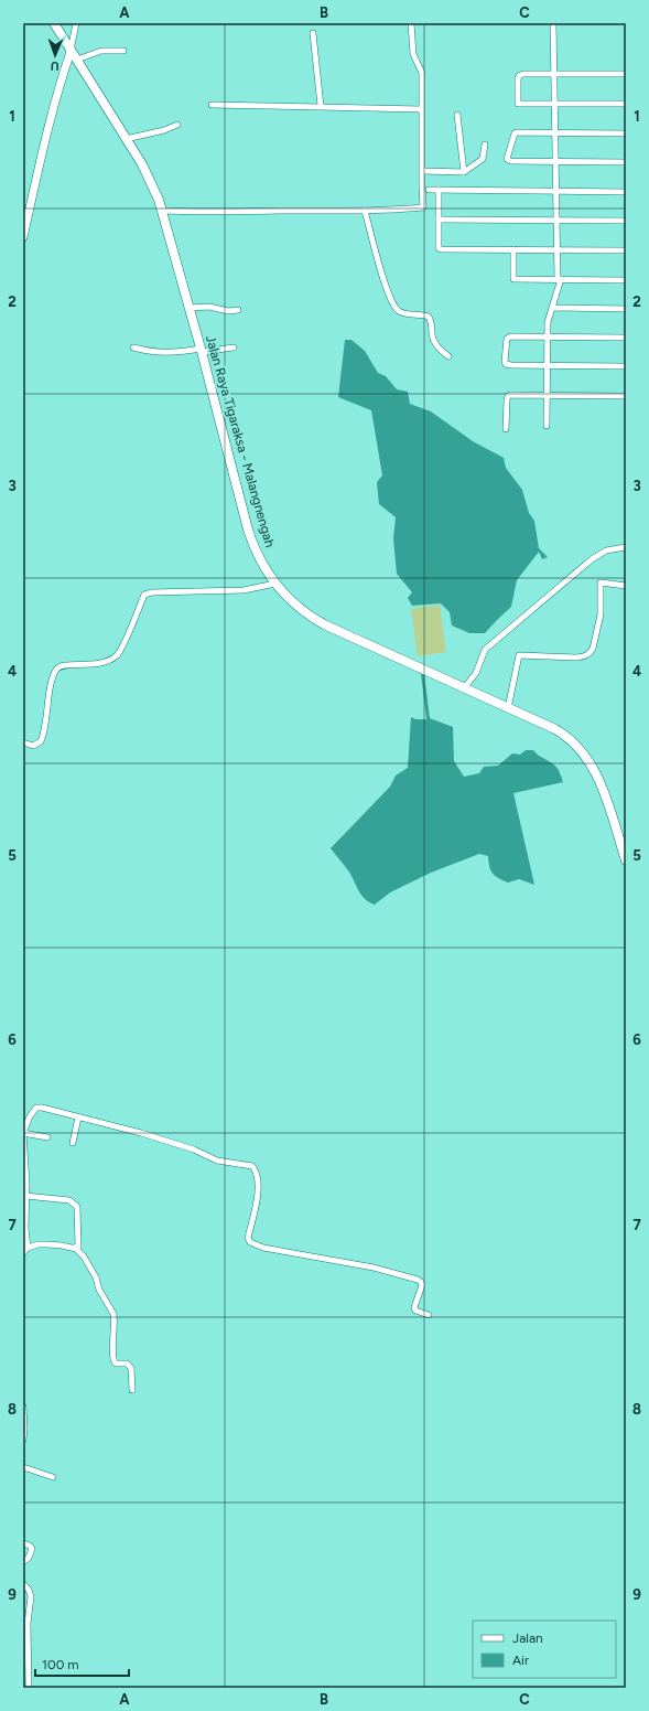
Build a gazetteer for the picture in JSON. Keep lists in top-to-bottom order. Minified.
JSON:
{"streets":{"main road":["Jalan Raya Tigaraksa - Malangnengah"]},"legend":["Jalan","Air"],"scale_bar":"100 m","north":"bottom","grid":{"columns":["A","B","C"],"rows":["1","2","3","4","5","6","7","8","9"]}}
